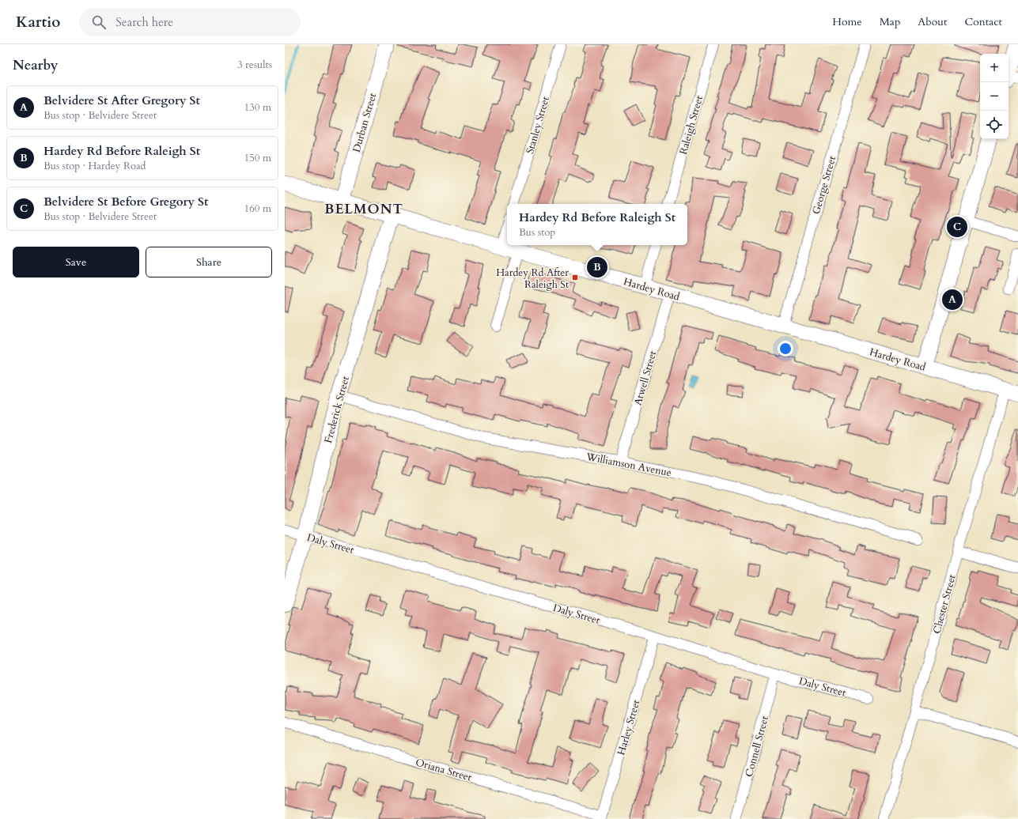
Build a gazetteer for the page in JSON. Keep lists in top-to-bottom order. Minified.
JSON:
{"streets":{"street":["Durban Street","Stanley Street","Raleigh Street","George Street","Hardey Road","Atwell Street","Frederick Street","Williamson Avenue","Daly Street","Chester Street","Harley Street","Connell Street","Oriana Street"]},"crossings":[["Durban Street","Hardey Road"],["George Street","Hardey Road"],["Hardey Road","Atwell Street"],["Hardey Road","Frederick Street"],["Hardey Road","Chester Street"],["Atwell Street","Williamson Avenue"],["Frederick Street","Williamson Avenue"],["Frederick Street","Daly Street"],["Daly Street","Harley Street"],["Daly Street","Connell Street"],["Harley Street","Oriana Street"]],"districts":["BELMONT"],"places":{"transit":["Hardey Rd After Raleigh St"]},"page":{"header":"Kartio","search":"Search here","nav":["Home","Map","About","Contact"],"heading":["Nearby","3 results"],"map_buttons":["+","−"],"list":[{"mark":"A","name":"Belvidere St After Gregory St","note":"Bus stop · Belvidere Street","value":"130 m"},{"mark":"B","name":"Hardey Rd Before Raleigh St","note":"Bus stop · Hardey Road","value":"150 m"},{"mark":"C","name":"Belvidere St Before Gregory St","note":"Bus stop · Belvidere Street","value":"160 m"}],"popup":["Hardey Rd Before Raleigh St","Bus stop"],"pins":["C","B","A"],"buttons":["Save","Share"]}}
